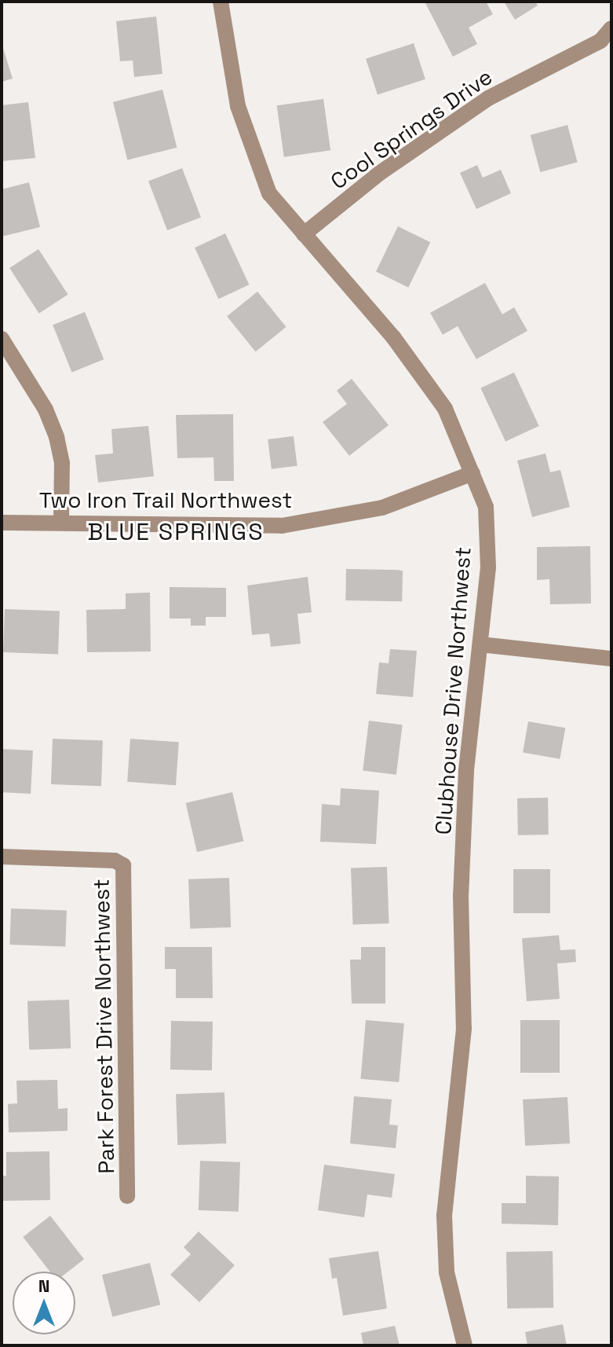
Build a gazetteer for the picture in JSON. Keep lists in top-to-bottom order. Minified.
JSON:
{"streets":{"street":["Cool Springs Drive","Two Iron Trail Northwest","Clubhouse Drive Northwest","Park Forest Drive Northwest"]},"crossings":[["Cool Springs Drive","Clubhouse Drive Northwest"],["Two Iron Trail Northwest","Clubhouse Drive Northwest"]],"districts":["BLUE SPRINGS"],"north":"top"}
